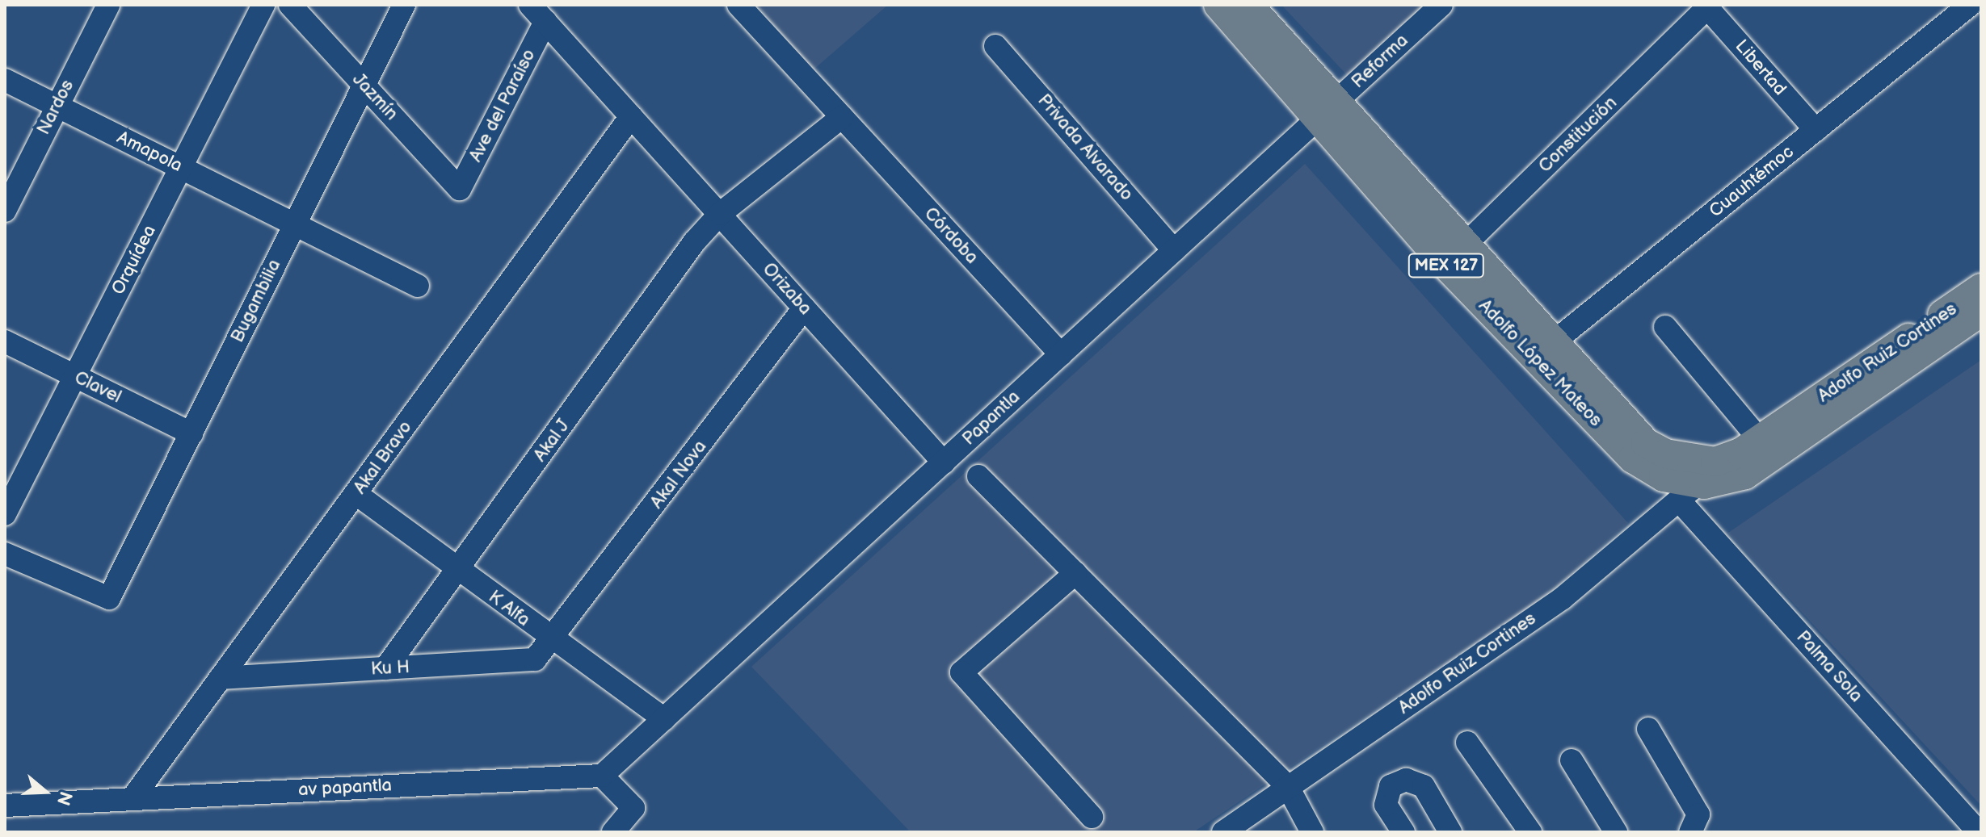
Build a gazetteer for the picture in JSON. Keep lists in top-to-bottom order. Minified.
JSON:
{"streets":{"main road":["MEX 127","Adolfo Ruiz Cortines","Adolfo López Mateos"],"street":["Reforma","Libertad","Jazmín","Ave del Paraíso","Nardos","Constitución","Privada Alvarado","Amapola","Cuauhtémoc","Córdoba","Orquídea","Orizaba","Bugambilia","Clavel","Papantla","Akal J","Akal Bravo","Akal Nova","K Alfa","Palma Sola","Ku H","av papantla"]},"crossings":[["Reforma","Adolfo López Mateos"],["Reforma","Papantla"],["Libertad","Constitución"],["Libertad","Cuauhtémoc"],["Jazmín","Ave del Paraíso"],["Jazmín","Bugambilia"],["Ave del Paraíso","Orizaba"],["Nardos","Amapola"],["Constitución","Adolfo López Mateos"],["Privada Alvarado","Papantla"],["Amapola","Orquídea"],["Amapola","Bugambilia"],["Cuauhtémoc","Adolfo López Mateos"],["Córdoba","Papantla"],["Córdoba","Akal J"],["Orquídea","Clavel"],["Orizaba","Papantla"],["Orizaba","Akal J"],["Orizaba","Akal Bravo"],["Orizaba","Akal Nova"],["Bugambilia","Clavel"],["Adolfo Ruiz Cortines","Adolfo López Mateos"],["Adolfo Ruiz Cortines","Palma Sola"],["Adolfo López Mateos","Papantla"],["Papantla","K Alfa"],["Akal J","K Alfa"],["Akal J","Ku H"],["Akal Bravo","K Alfa"],["Akal Bravo","Ku H"],["Akal Bravo","av papantla"],["Akal Nova","K Alfa"],["Akal Nova","Ku H"],["K Alfa","Ku H"]],"north":"right"}
